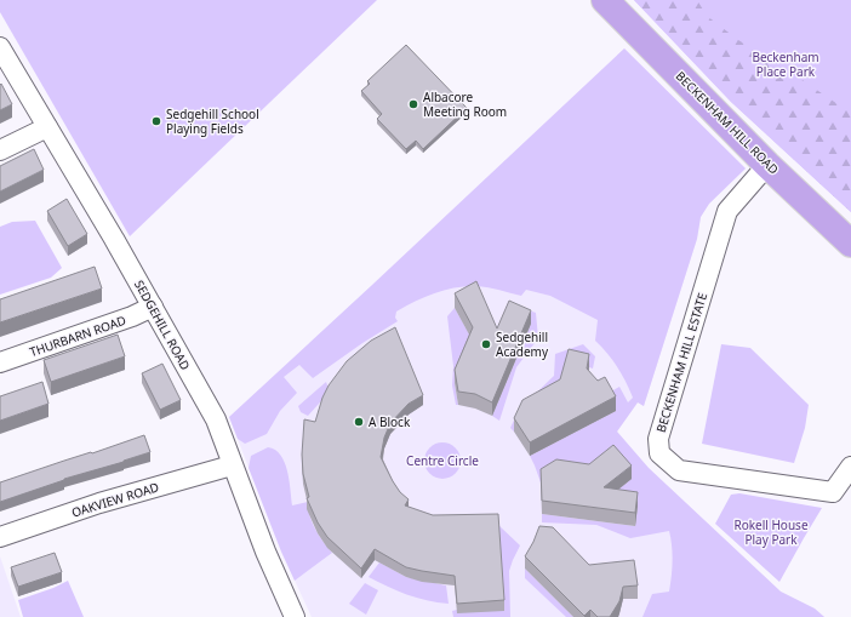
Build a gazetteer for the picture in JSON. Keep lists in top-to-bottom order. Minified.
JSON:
{"streets":{"main road":["BECKENHAM HILL ROAD"],"street":["SEDGEHILL ROAD","THURBARN ROAD","BECKENHAM HILL ESTATE","OAKVIEW ROAD"]},"crossings":[["BECKENHAM HILL ROAD","BECKENHAM HILL ESTATE"],["SEDGEHILL ROAD","THURBARN ROAD"],["SEDGEHILL ROAD","OAKVIEW ROAD"]],"parks":["Beckenham Place Park","Centre Circle","Rokell House Play Park"],"places":["Albacore Meeting Room","Sedgehill School Playing Fields","Sedgehill Academy","A Block"]}
